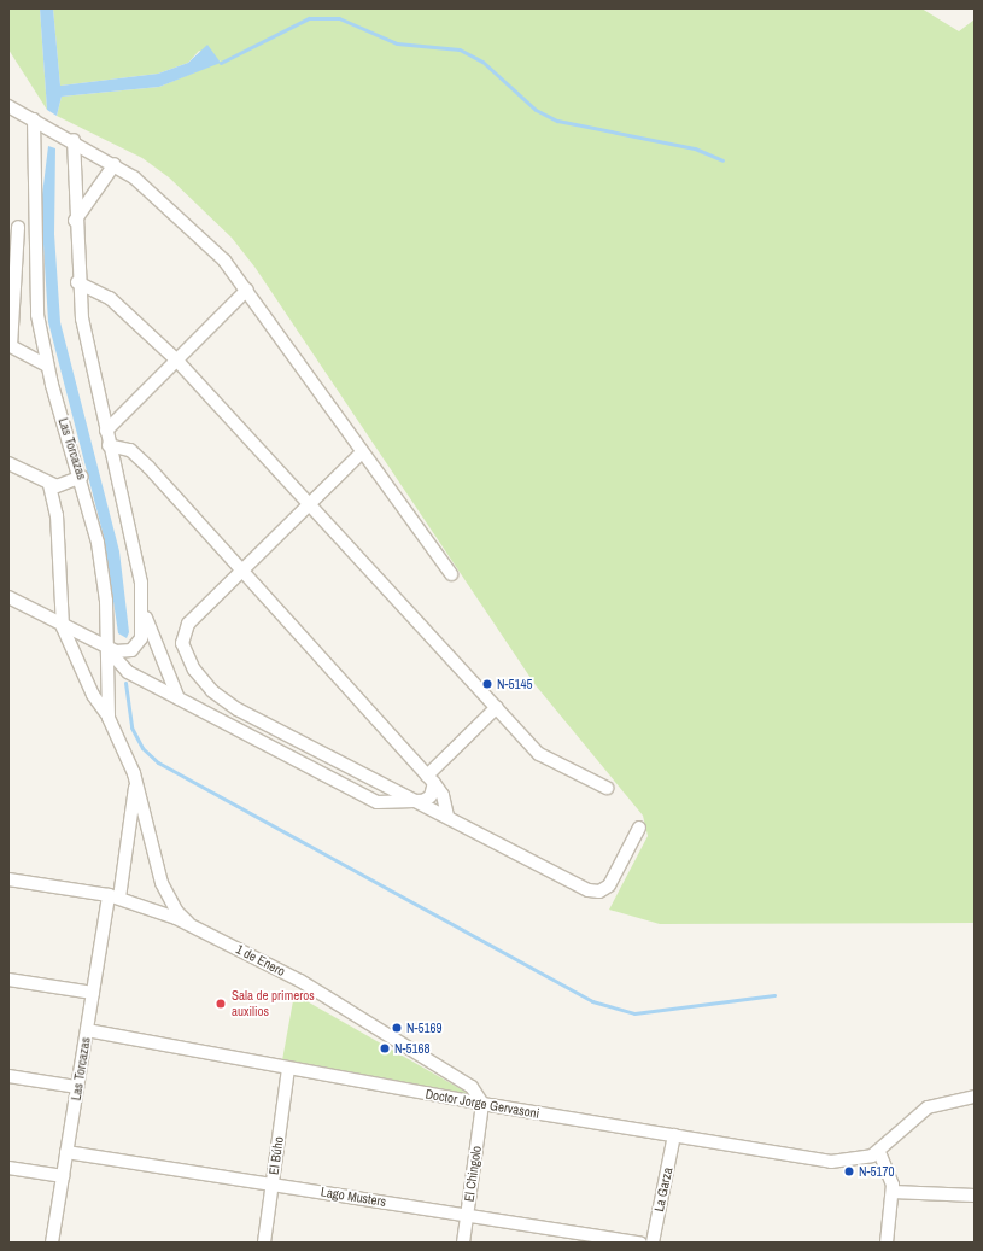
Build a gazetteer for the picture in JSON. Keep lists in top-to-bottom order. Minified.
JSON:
{"streets":{"street":["Las Torcazas","1 de Enero","Doctor Jorge Gervasoni","El Búho","El Chingolo","La Garza","Lago Musters"]},"crossings":[["Las Torcazas","1 de Enero"],["Las Torcazas","Doctor Jorge Gervasoni"],["Las Torcazas","Lago Musters"],["1 de Enero","Doctor Jorge Gervasoni"],["1 de Enero","El Chingolo"],["Doctor Jorge Gervasoni","El Búho"],["Doctor Jorge Gervasoni","El Chingolo"],["Doctor Jorge Gervasoni","La Garza"],["El Búho","Lago Musters"],["El Chingolo","Lago Musters"]],"places":["N-5145","Sala de primeros auxilios","N-5169","N-5168","N-5170"]}
